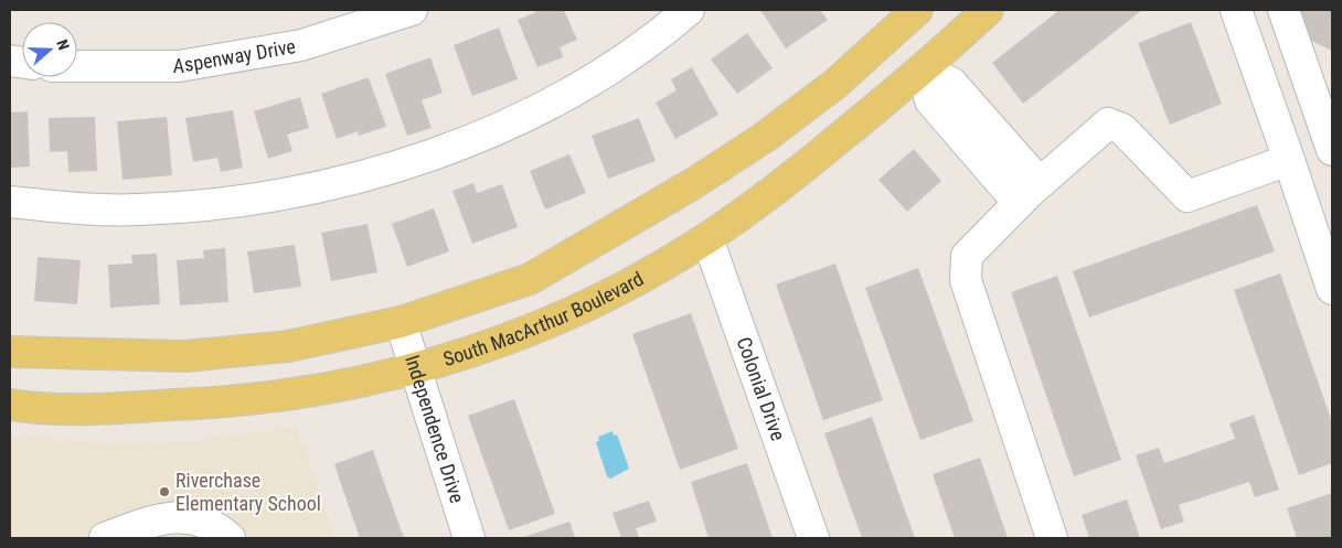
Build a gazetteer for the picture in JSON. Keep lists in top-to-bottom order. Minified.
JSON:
{"streets":{"main road":["South MacArthur Boulevard"],"street":["Aspenway Drive","Colonial Drive","Independence Drive"]},"crossings":[["South MacArthur Boulevard","Colonial Drive"],["South MacArthur Boulevard","Independence Drive"]],"places":["Riverchase Elementary School"],"north":"right"}
